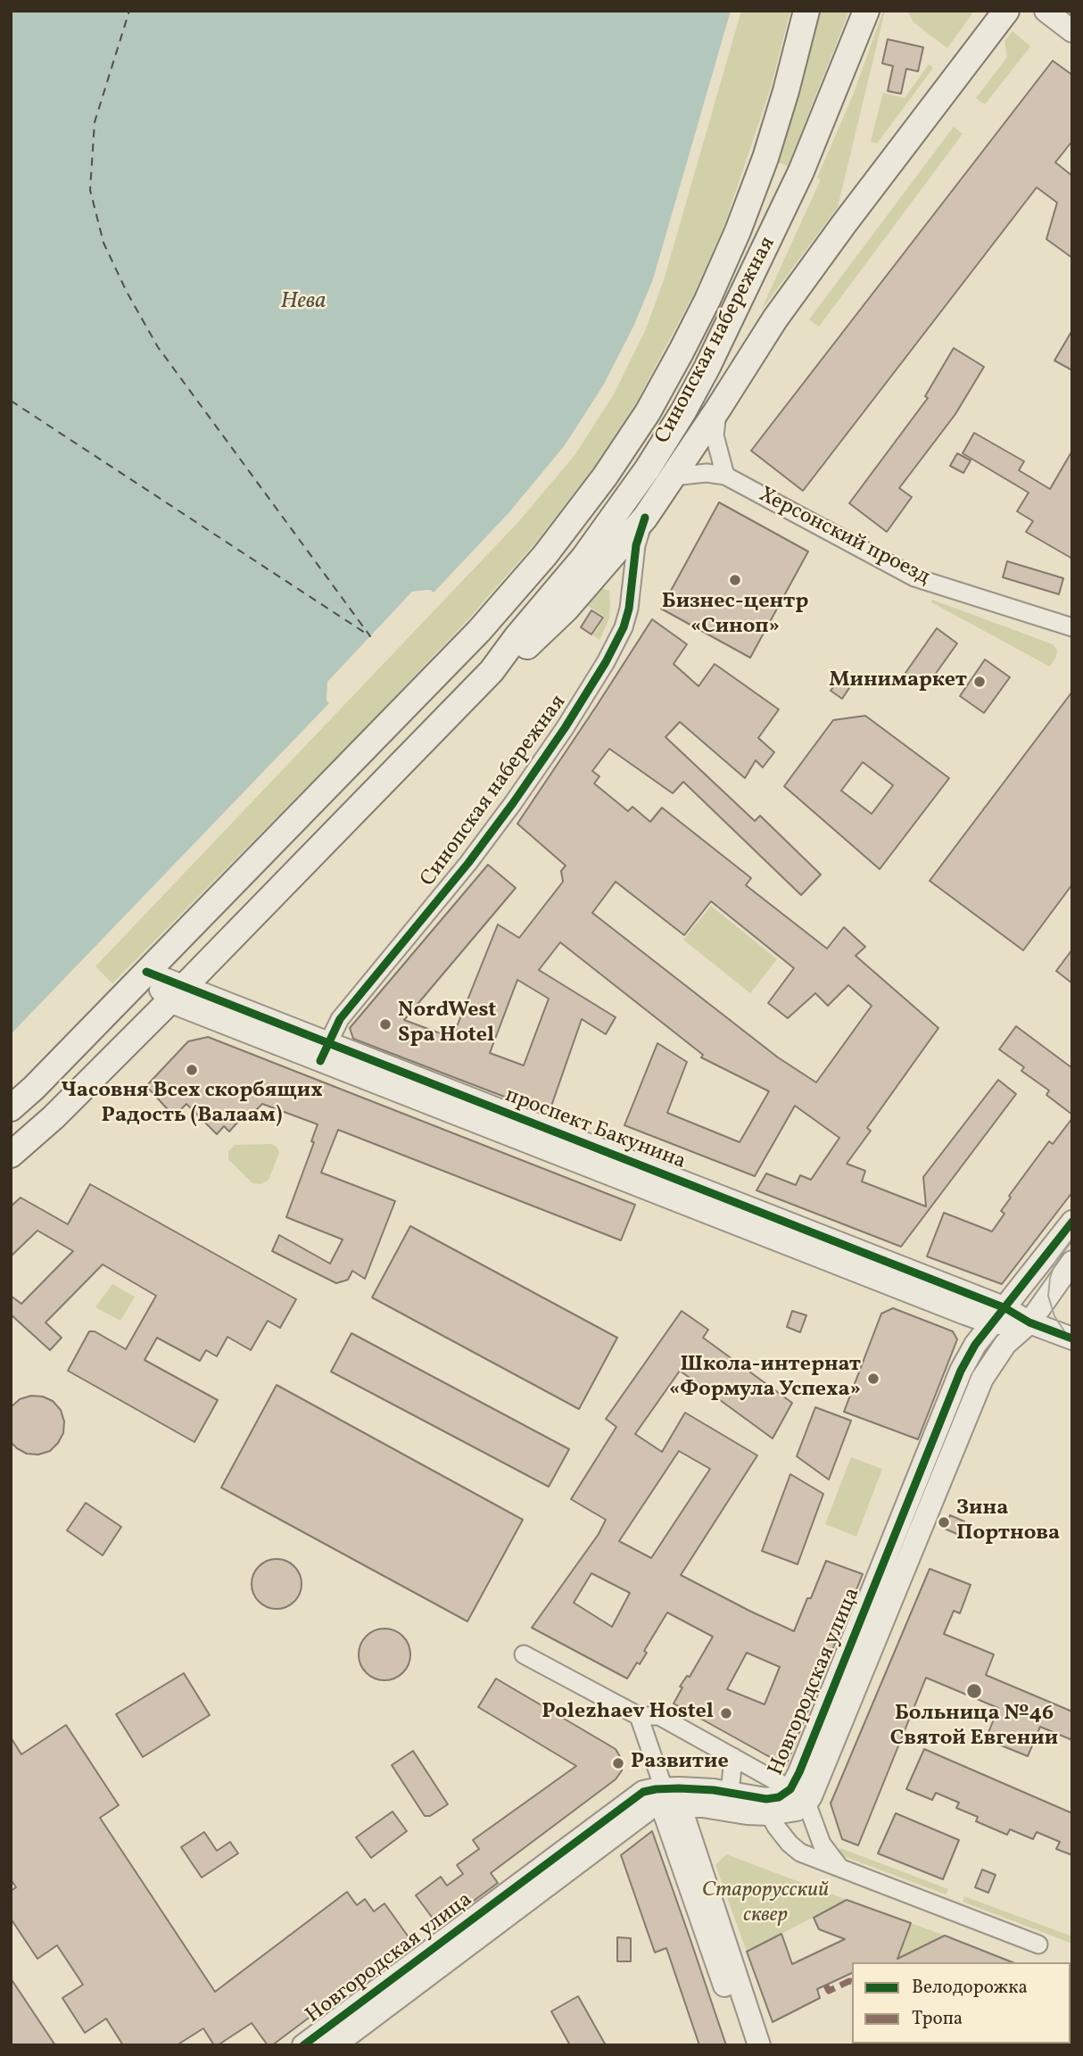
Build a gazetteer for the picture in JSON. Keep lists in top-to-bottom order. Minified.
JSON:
{"streets":{"main road":["Синопская набережная"],"street":["Херсонский проезд","проспект Бакунина","Новгородская улица"]},"crossings":[["Синопская набережная","Херсонский проезд"],["Синопская набережная","проспект Бакунина"],["проспект Бакунина","Новгородская улица"]],"water":["Нева"],"parks":["Старорусский сквер"],"places":["Бизнес-центр «Синоп»","Минимаркет","NordWest Spa Hotel","Часовня Всех скорбящих Радость (Валаам)","Школа-интернат «Формула Успеха»","Зина Портнова","Больница №46 Святой Евгении","Polezhaev Hostel","Развитие"],"legend":["Велодорожка","Тропа"]}
